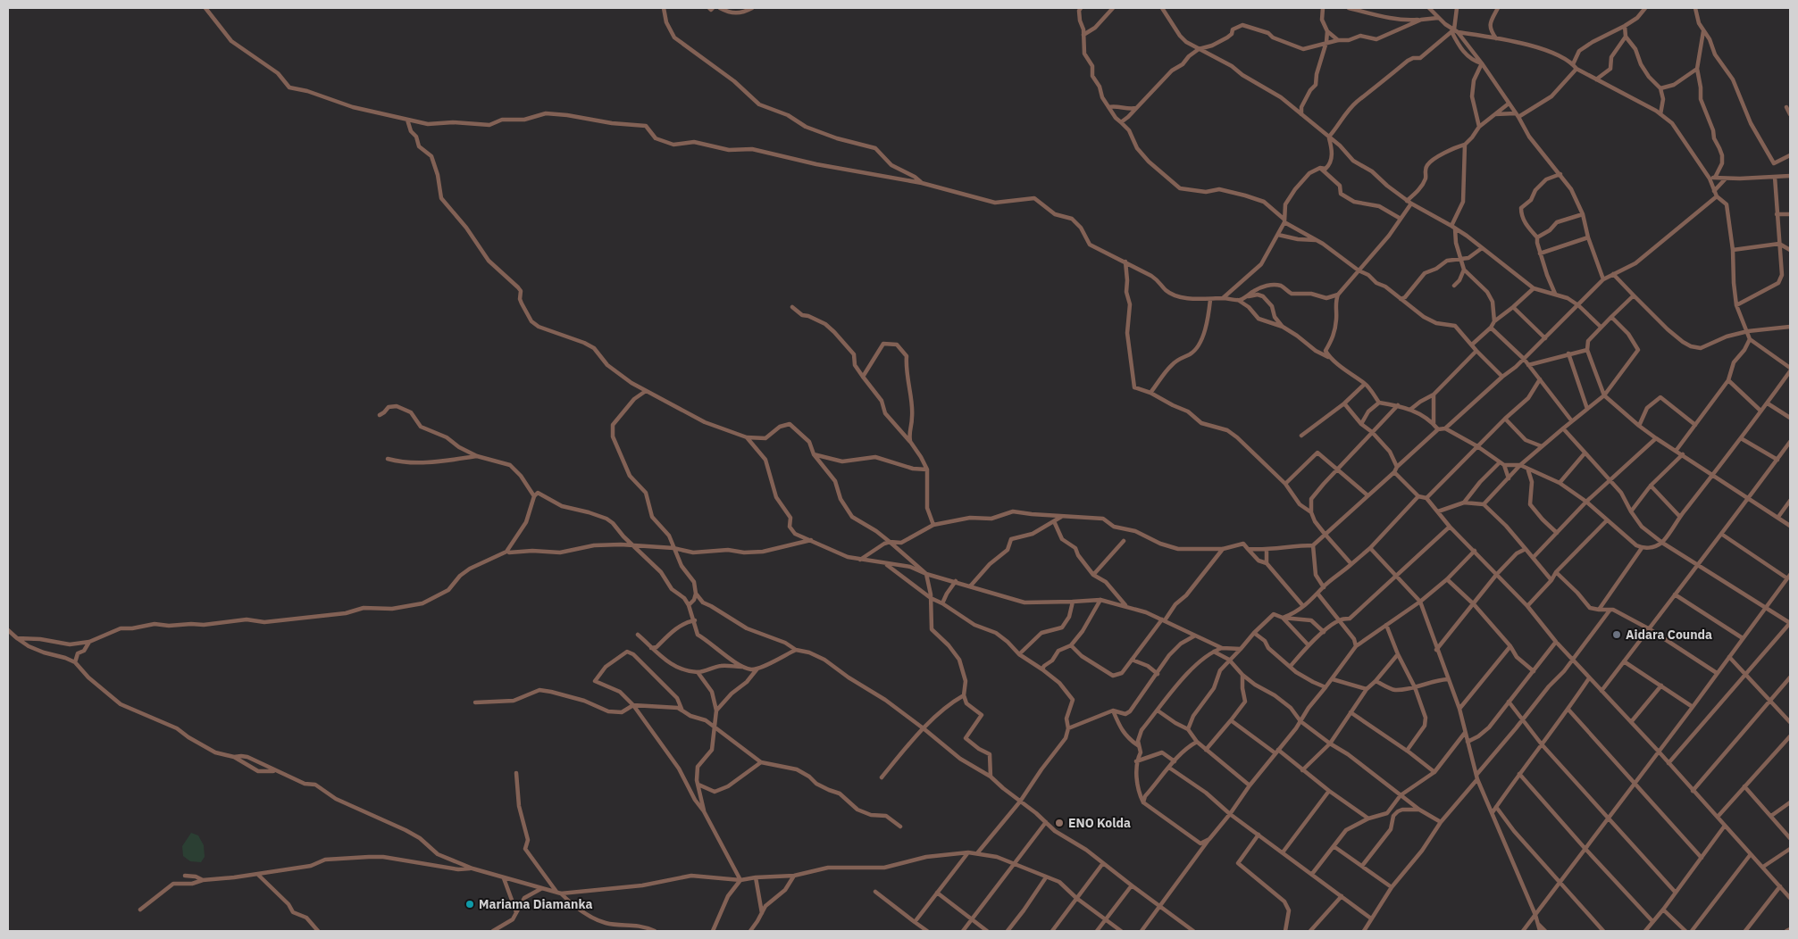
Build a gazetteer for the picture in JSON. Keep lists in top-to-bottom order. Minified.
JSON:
{"places":["Aidara Counda","ENO Kolda","Mariama Diamanka"]}
